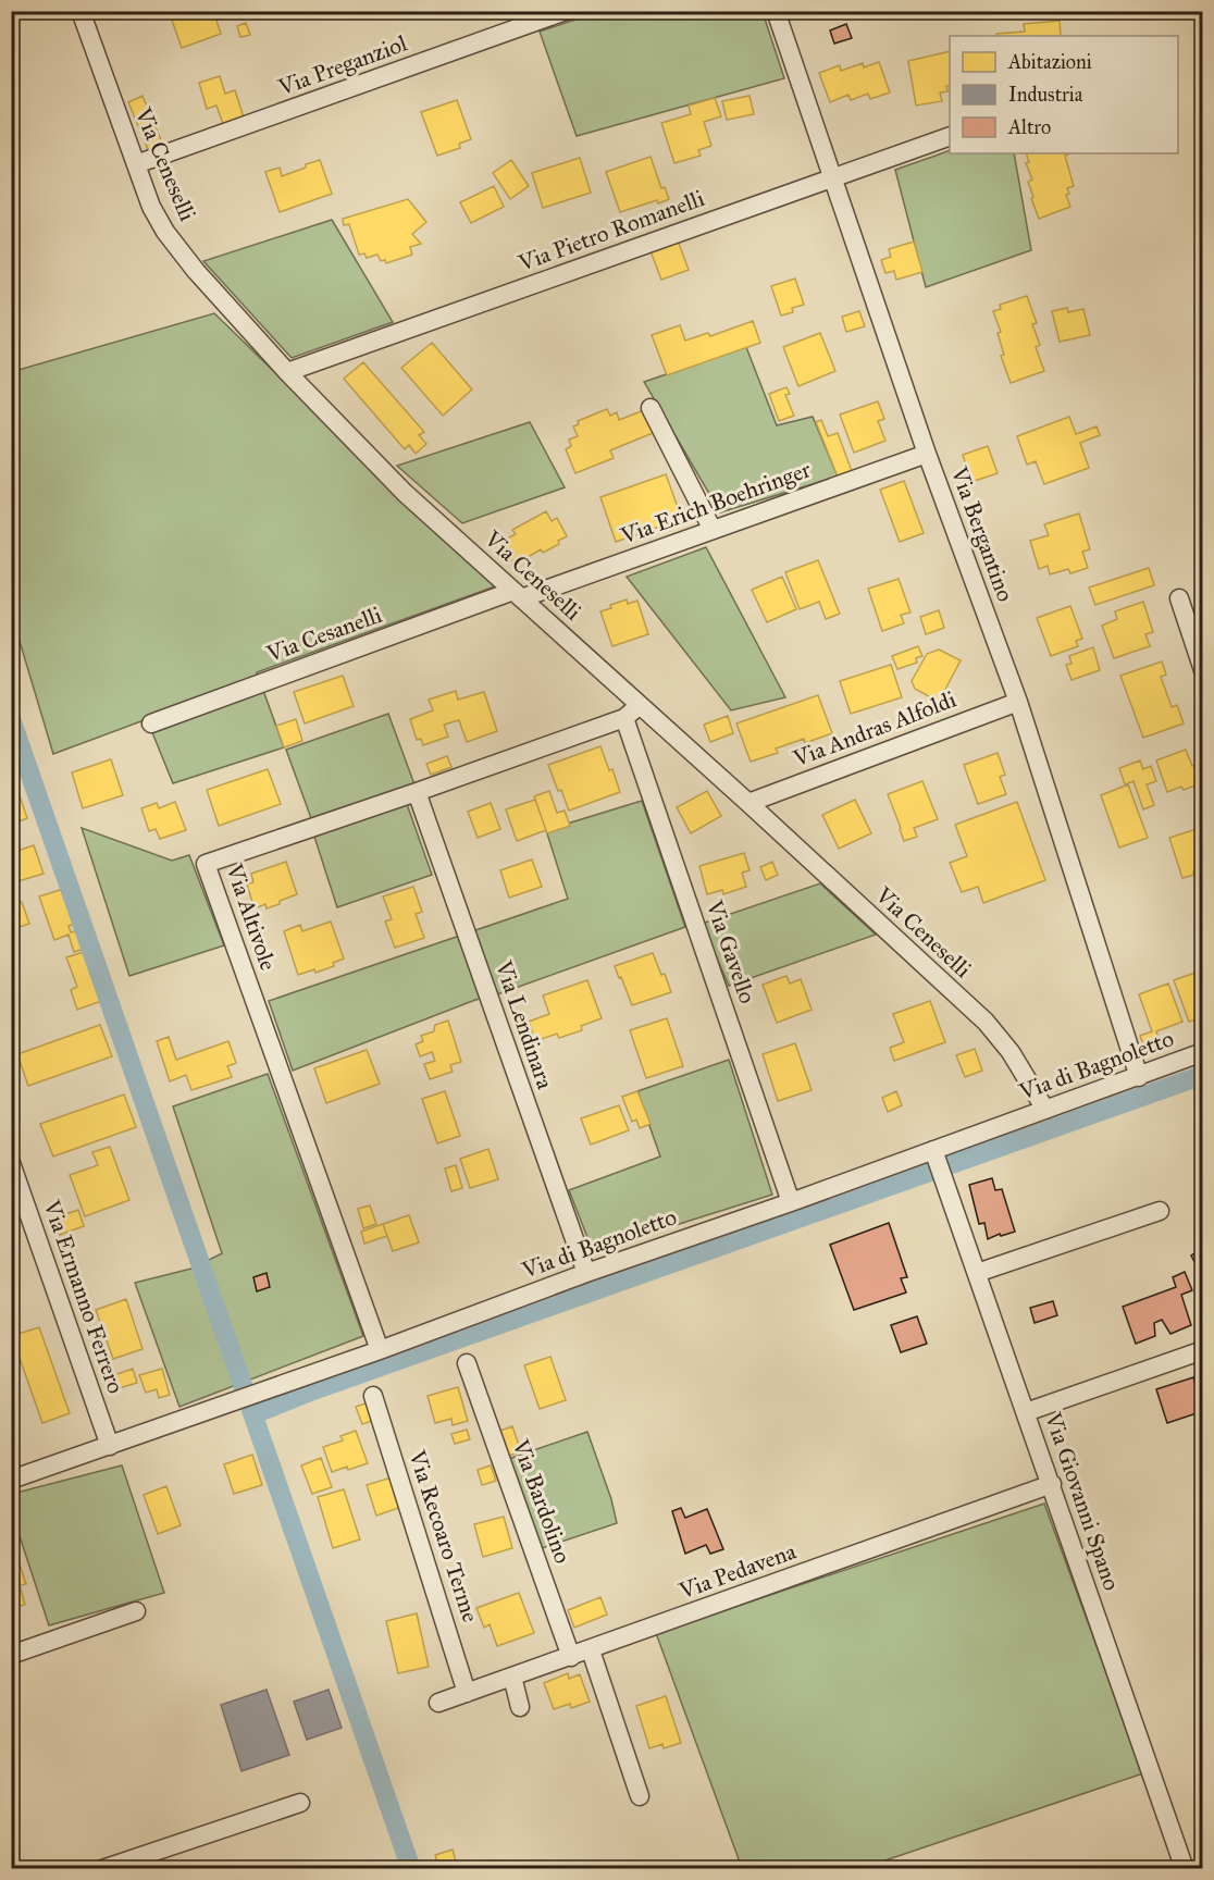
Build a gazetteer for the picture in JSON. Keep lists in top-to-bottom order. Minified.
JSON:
{"streets":{"street":["Via Preganziol","Via Ceneselli","Via Pietro Romanelli","Via Erich Boehringer","Via Bergantino","Via Cesanelli","Via Andras Alfoldi","Via Altivole","Via Gavello","Via Lendinara","Via di Bagnoletto","Via Ermanno Ferrero","Via Bardolino","Via Giovanni Spano","Via Recoaro Terme","Via Pedavena"]},"crossings":[["Via Preganziol","Via Ceneselli"],["Via Ceneselli","Via Pietro Romanelli"],["Via Ceneselli","Via Erich Boehringer"],["Via Ceneselli","Via Cesanelli"],["Via Ceneselli","Via Andras Alfoldi"],["Via Ceneselli","Via Altivole"],["Via Ceneselli","Via di Bagnoletto"],["Via Pietro Romanelli","Via Bergantino"],["Via Erich Boehringer","Via Bergantino"],["Via Erich Boehringer","Via Cesanelli"],["Via Bergantino","Via Andras Alfoldi"],["Via Bergantino","Via di Bagnoletto"],["Via Altivole","Via Gavello"],["Via Altivole","Via Lendinara"],["Via Altivole","Via di Bagnoletto"],["Via Gavello","Via di Bagnoletto"],["Via Lendinara","Via di Bagnoletto"],["Via di Bagnoletto","Via Ermanno Ferrero"],["Via di Bagnoletto","Via Giovanni Spano"],["Via Bardolino","Via Pedavena"],["Via Giovanni Spano","Via Pedavena"],["Via Recoaro Terme","Via Pedavena"]],"legend":["Abitazioni","Industria","Altro"]}
